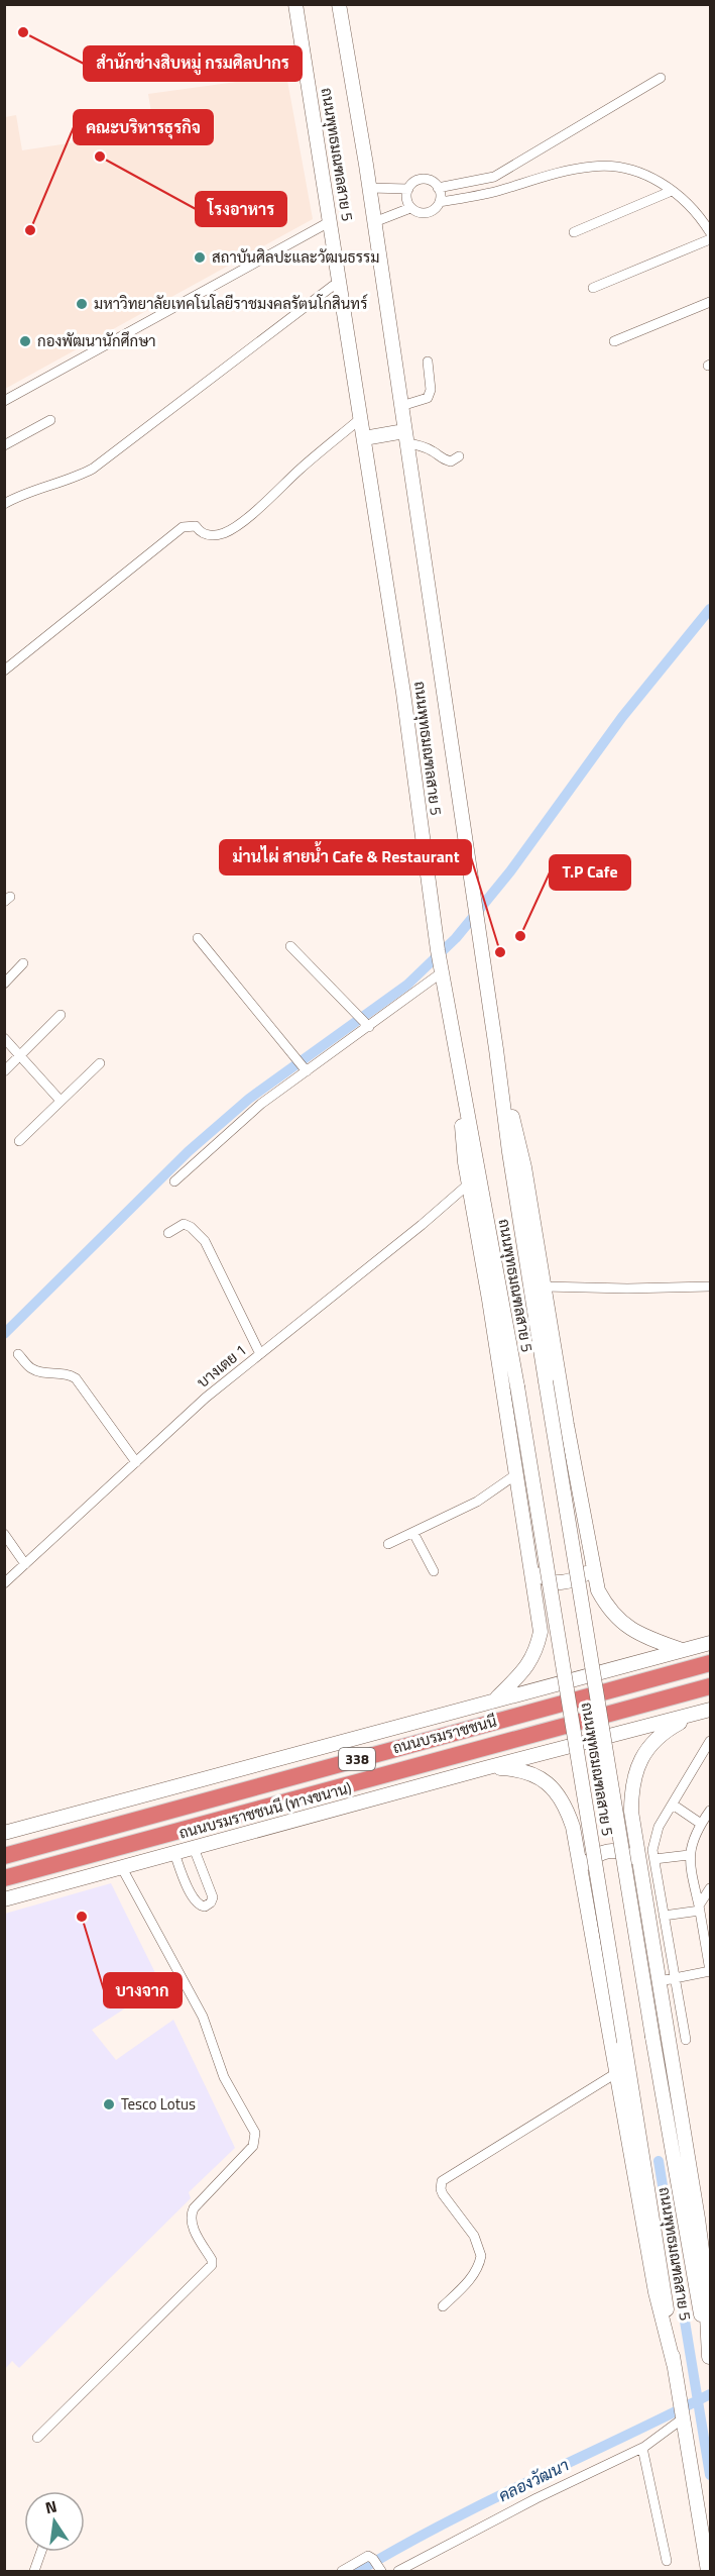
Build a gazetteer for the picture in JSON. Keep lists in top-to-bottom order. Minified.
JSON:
{"streets":{"highway":["ถนนบรมราชชนนี","338"],"main road":["ถนนพุทธมณฑลสาย 5","ถนนบรมราชชนนี (ทางขนาน)"],"street":["บางเตย 1"]},"water":["คลองวัฒนา"],"places":["สำนักช่างสิบหมู่ กรมศิลปากร","โรงอาหาร","คณะบริหารธุรกิจ","สถาบันศิลปะและวัฒนธรรม","มหาวิทยาลัยเทคโนโลยีราชมงคลรัตนโกสินทร์","กองพัฒนานักศึกษา","T.P Cafe","ม่านไผ่ สายน้ำ Cafe & Restaurant","บางจาก","Tesco Lotus"],"north":"top"}
